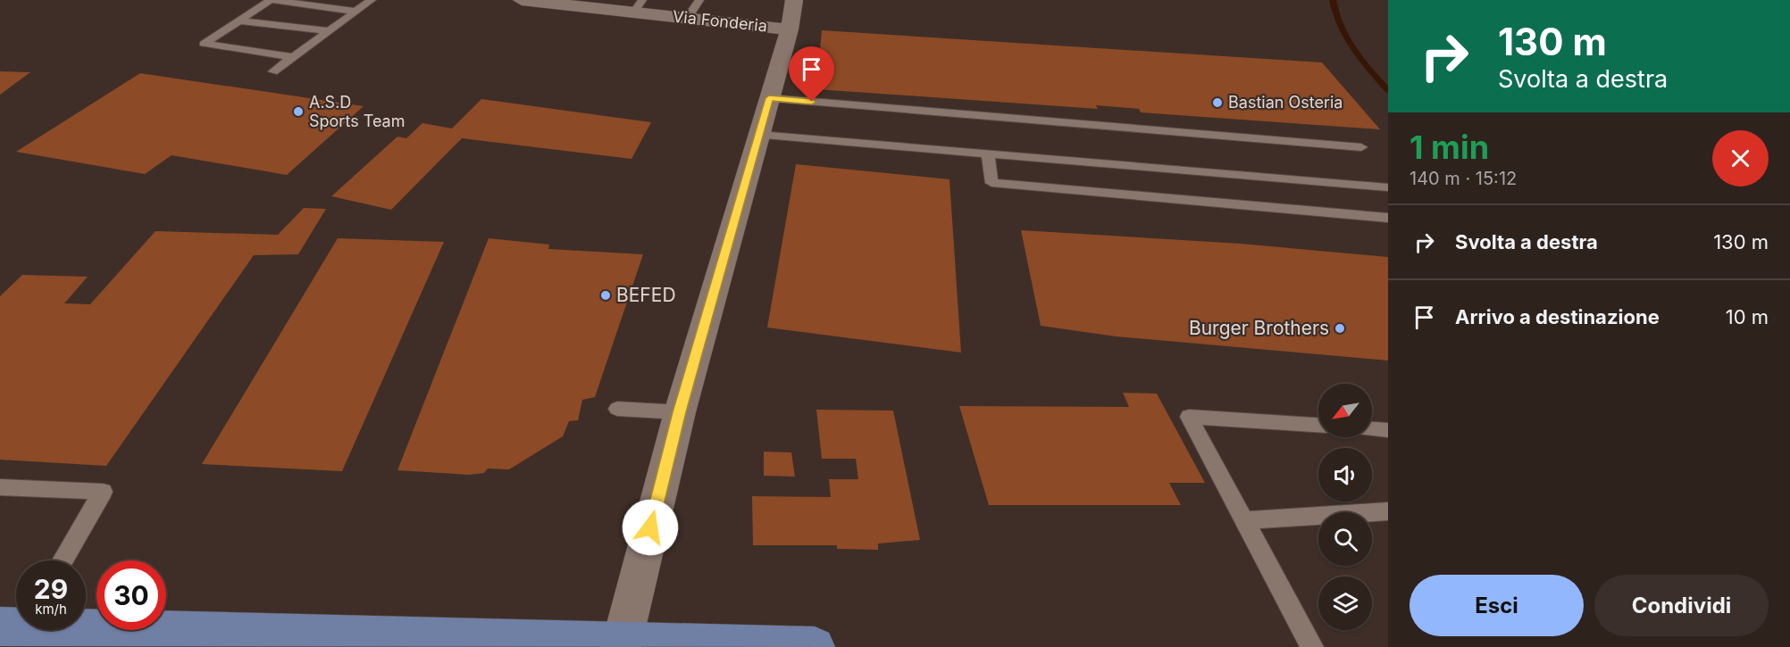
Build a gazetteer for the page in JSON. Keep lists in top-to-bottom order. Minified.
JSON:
{"streets":{"street":["Via Fonderia"]},"places":["Bastian Osteria","A.S.D Sports Team","BEFED","Burger Brothers"],"north":"bottom left","page":{"turn":["130 m","Svolta a destra"],"heading":["1 min","140 m · 15:12"],"list":[{"name":"Svolta a destra","value":"130 m"},{"name":"Arrivo a destinazione","value":"10 m"}],"speed":"29 km/h","limit":"30","buttons":["Esci","Condividi"]}}
